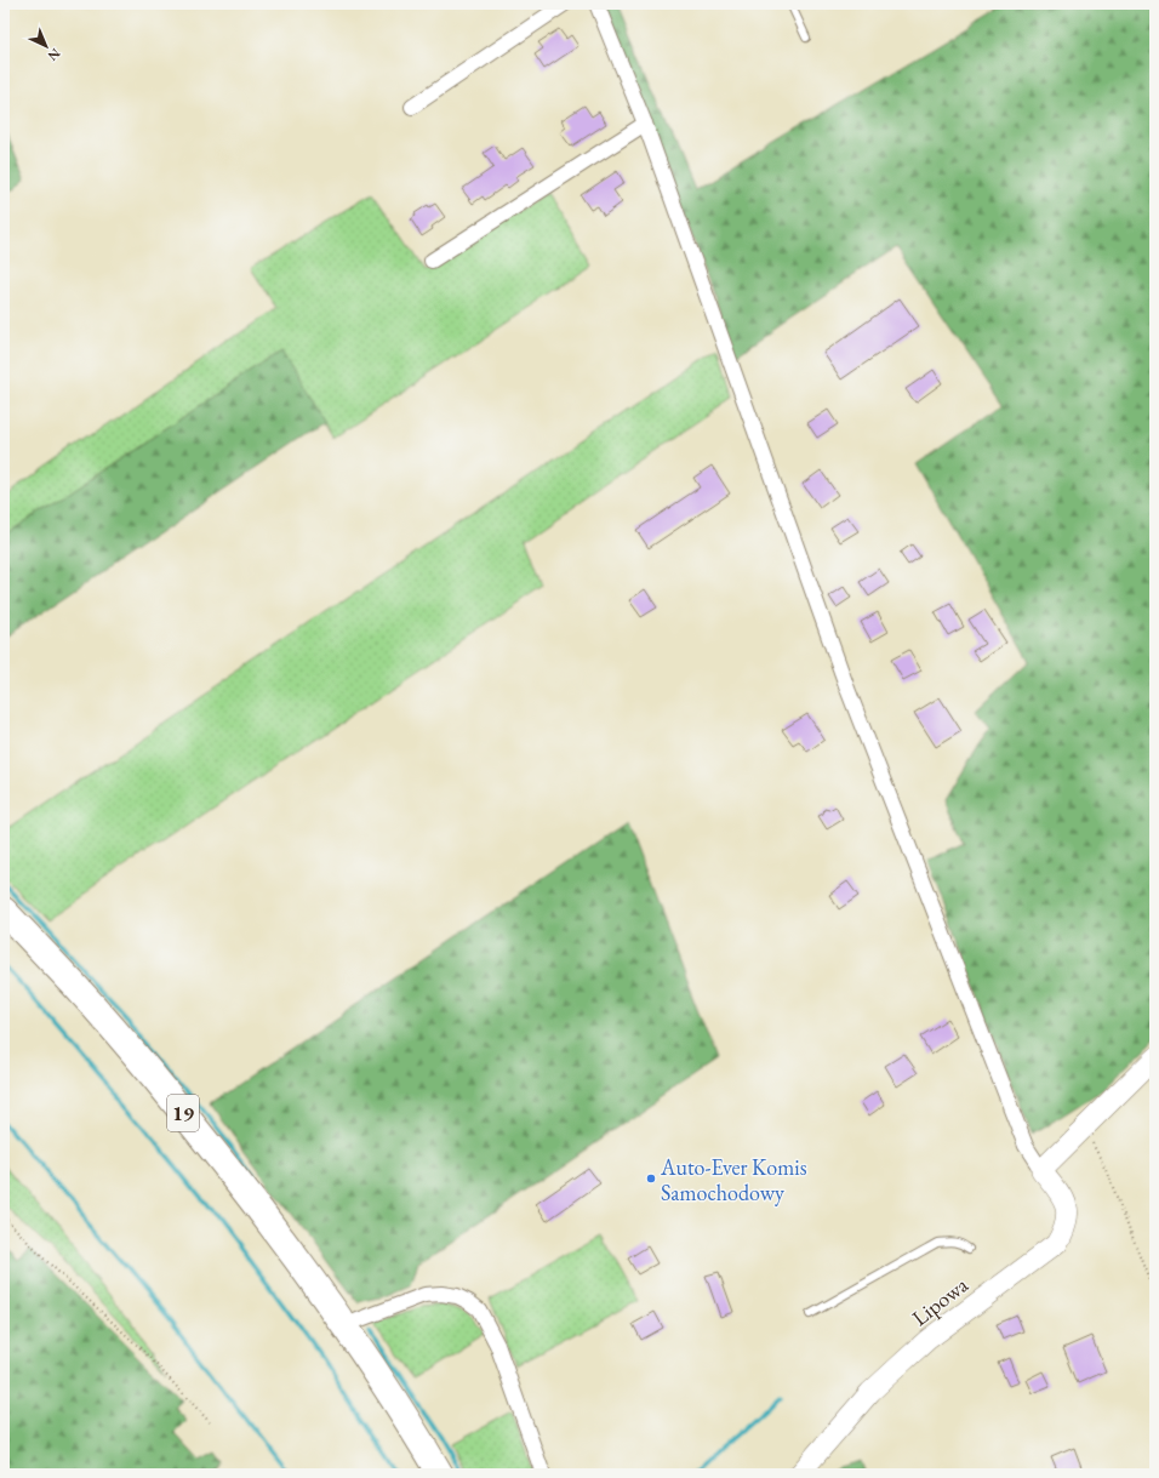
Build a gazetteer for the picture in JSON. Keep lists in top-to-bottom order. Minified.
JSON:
{"streets":{"highway":["19"],"main road":["Lipowa"]},"places":["Auto-Ever Komis Samochodowy"],"north":"bottom right"}
